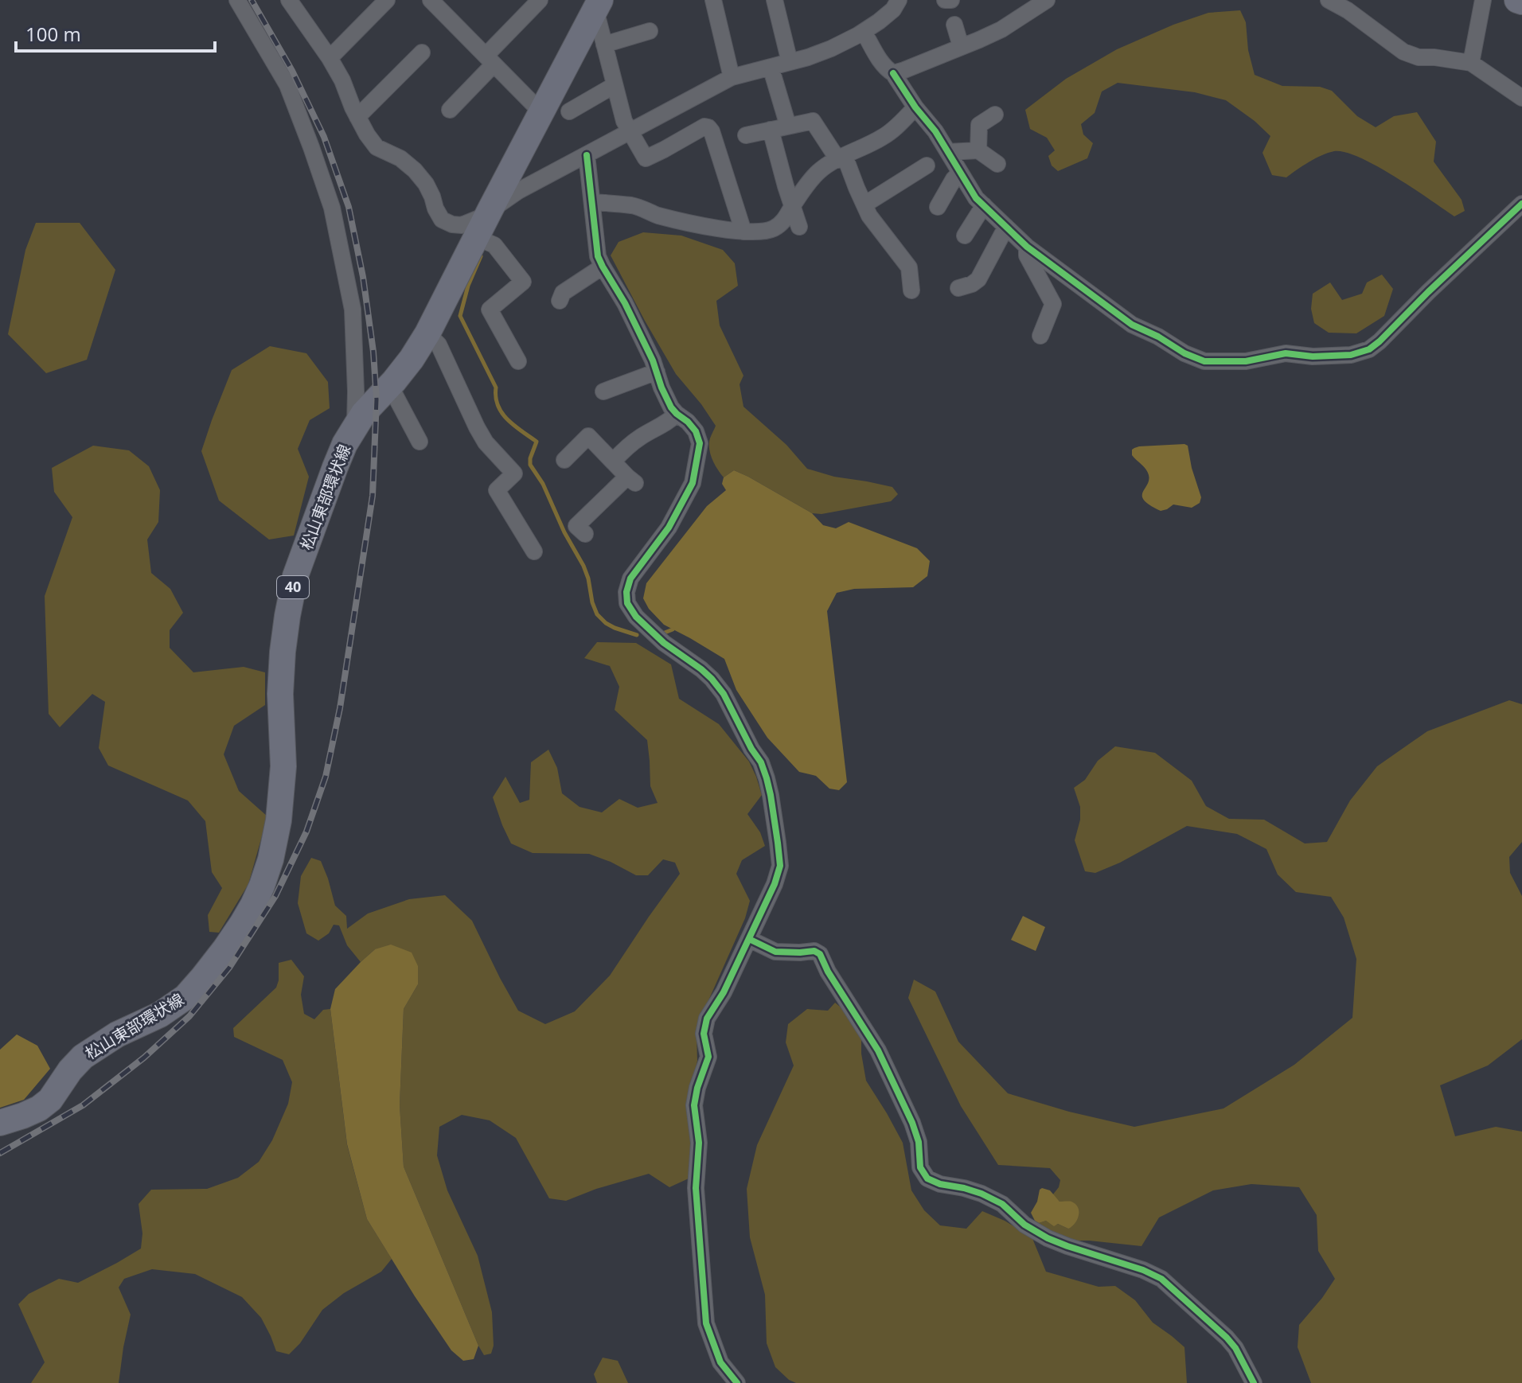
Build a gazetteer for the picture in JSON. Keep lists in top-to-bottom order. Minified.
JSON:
{"streets":{"main road":["松山東部環状線","40"]},"scale_bar":"100 m"}
